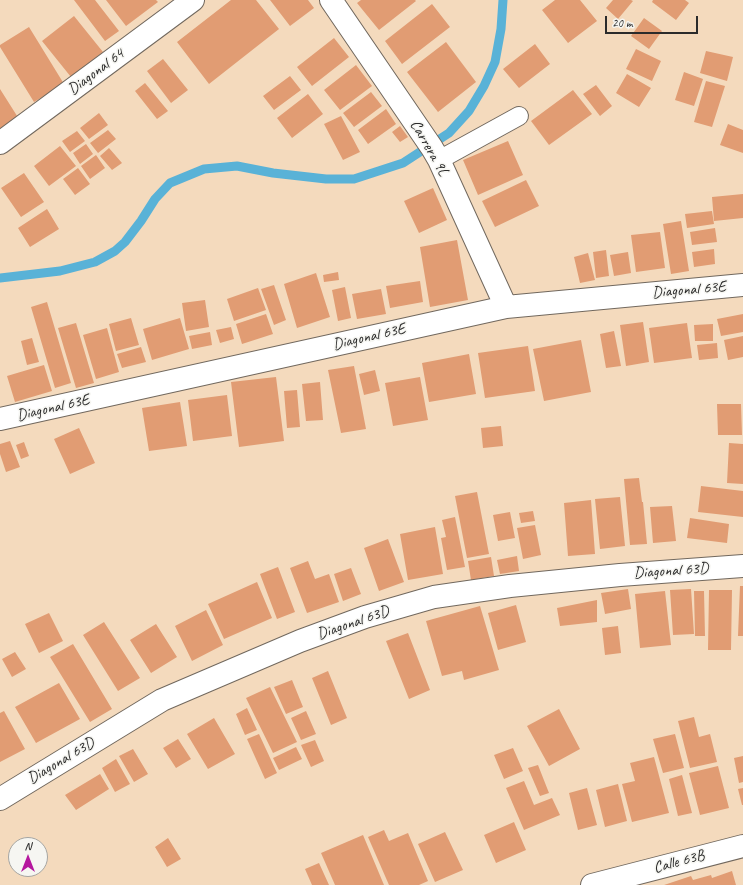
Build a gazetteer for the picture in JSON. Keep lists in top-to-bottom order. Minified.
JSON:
{"streets":{"street":["Diagonal 64","Carrera 9L","Diagonal 63E","Diagonal 63D","Calle 63B"]},"crossings":[["Carrera 9L","Diagonal 63E"]],"scale_bar":"20 m","north":"top"}
